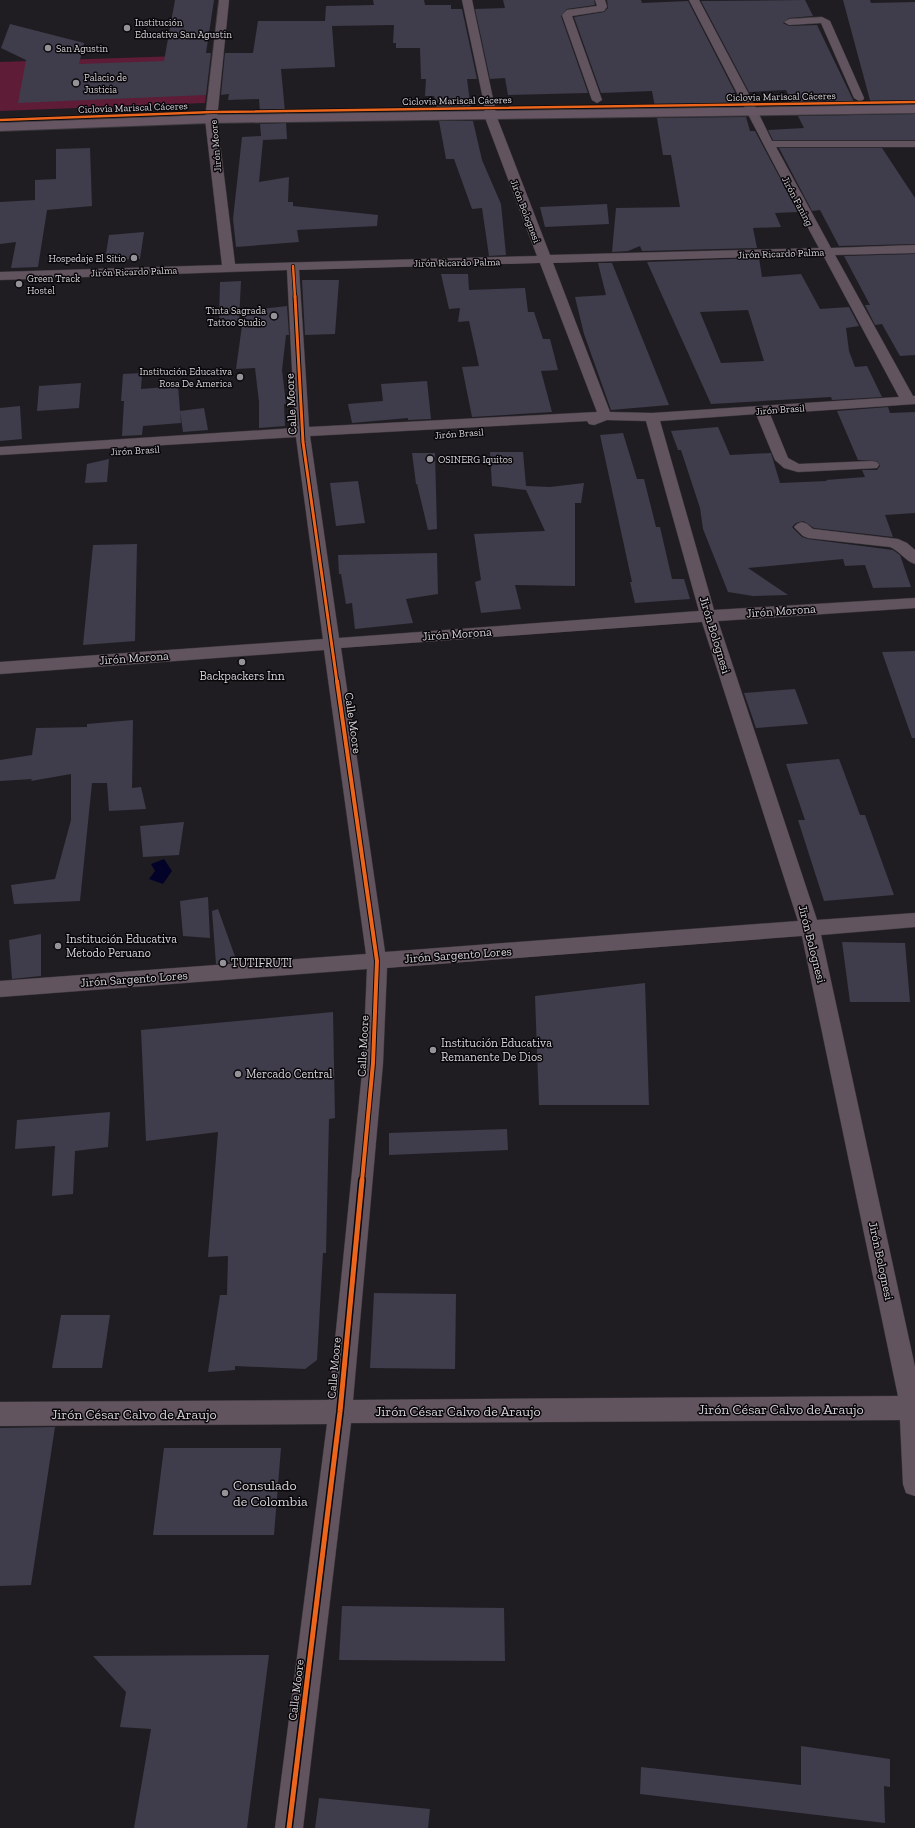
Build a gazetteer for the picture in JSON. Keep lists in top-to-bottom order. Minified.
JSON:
{"streets":{"street":["Jirón Moore","Jirón Faning","Jirón Bolognesi","Jirón Ricardo Palma","Calle Moore","Jirón Brasil","Jirón Morona","Jirón Sargento Lores","Jirón César Calvo de Araujo"],"cycle path":["Ciclovía Mariscal Cáceres"]},"crossings":[["Jirón Moore","Jirón Ricardo Palma"],["Jirón Faning","Jirón Ricardo Palma"],["Jirón Faning","Jirón Brasil"],["Jirón Bolognesi","Jirón Ricardo Palma"],["Jirón Bolognesi","Jirón Brasil"],["Jirón Bolognesi","Jirón Morona"],["Jirón Bolognesi","Jirón Sargento Lores"],["Jirón Bolognesi","Jirón César Calvo de Araujo"],["Jirón Ricardo Palma","Calle Moore"],["Calle Moore","Jirón Brasil"],["Calle Moore","Jirón Morona"],["Calle Moore","Jirón Sargento Lores"],["Calle Moore","Jirón César Calvo de Araujo"]],"places":["Institución Educativa San Agustin","San Agustin","Palacio de Justicia","Hospedaje El Sitio","Green Track Hostel","Tinta Sagrada Tattoo Studio","Institución Educativa Rosa De America","OSINERG Iquitos","Backpackers Inn","Institución Educativa Metodo Peruano","TUTIFRUTI","Institución Educativa Remanente De Dios","Mercado Central","Consulado de Colombia"]}
